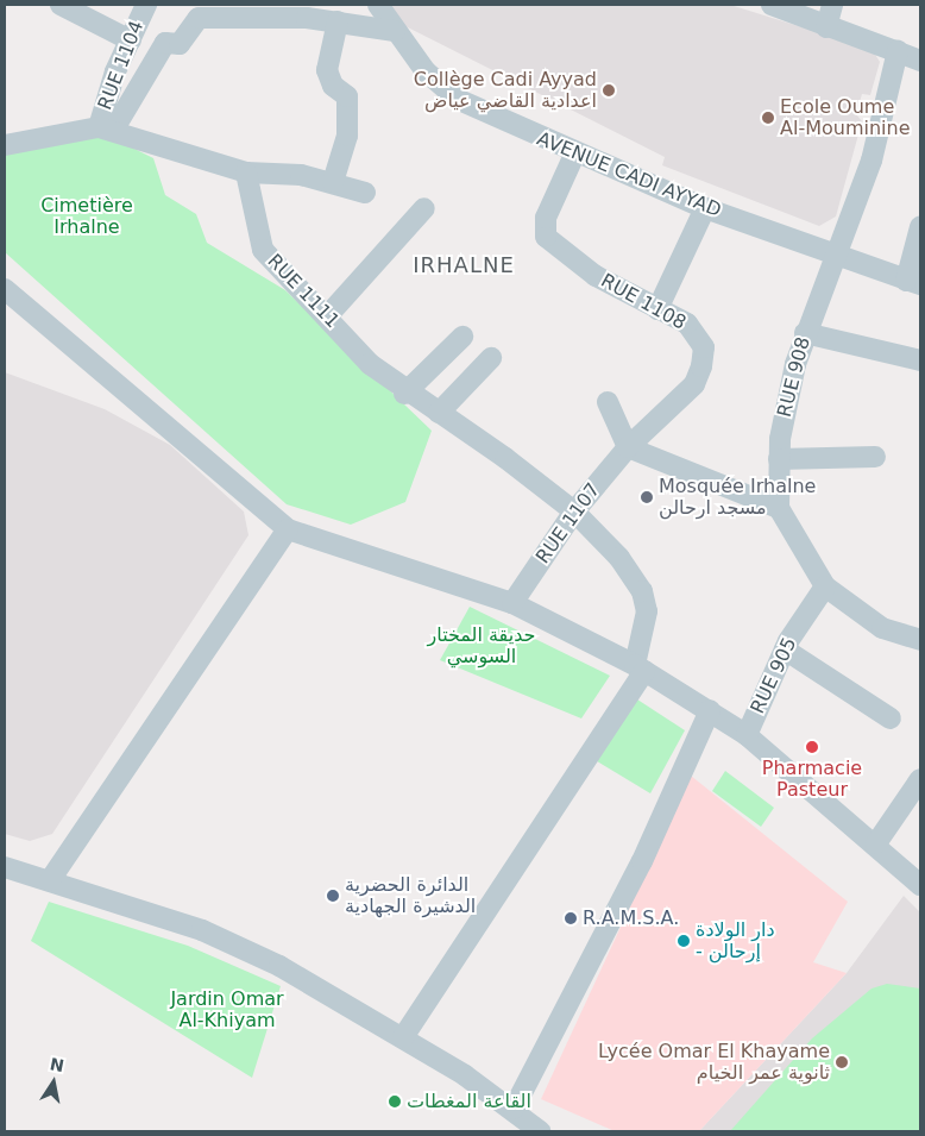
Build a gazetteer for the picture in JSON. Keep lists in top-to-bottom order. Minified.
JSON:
{"streets":{"street":["RUE 1104","AVENUE CADI AYYAD","RUE 1111","RUE 1108","RUE 908","RUE 1107","RUE 905"]},"crossings":[["AVENUE CADI AYYAD","RUE 1108"],["AVENUE CADI AYYAD","RUE 908"],["RUE 1111","RUE 1107"],["RUE 1108","RUE 1107"]],"districts":["IRHALNE"],"parks":["Cimetière Irhalne","حديقة المختار السوسي","Jardin Omar Al-Khiyam"],"places":["Collège Cadi Ayyad اعدادية القاضي عياض","Ecole Oume Al-Mouminine","Mosquée Irhalne مسجد ارحالن","Pharmacie Pasteur","الدائرة الحضرية الدشيرة الجهادية","R.A.M.S.A.","دار الولادة - إرحالن","Lycée Omar El Khayame ثانوية عمر الخيام","القاعة المغطات"],"north":"top"}
